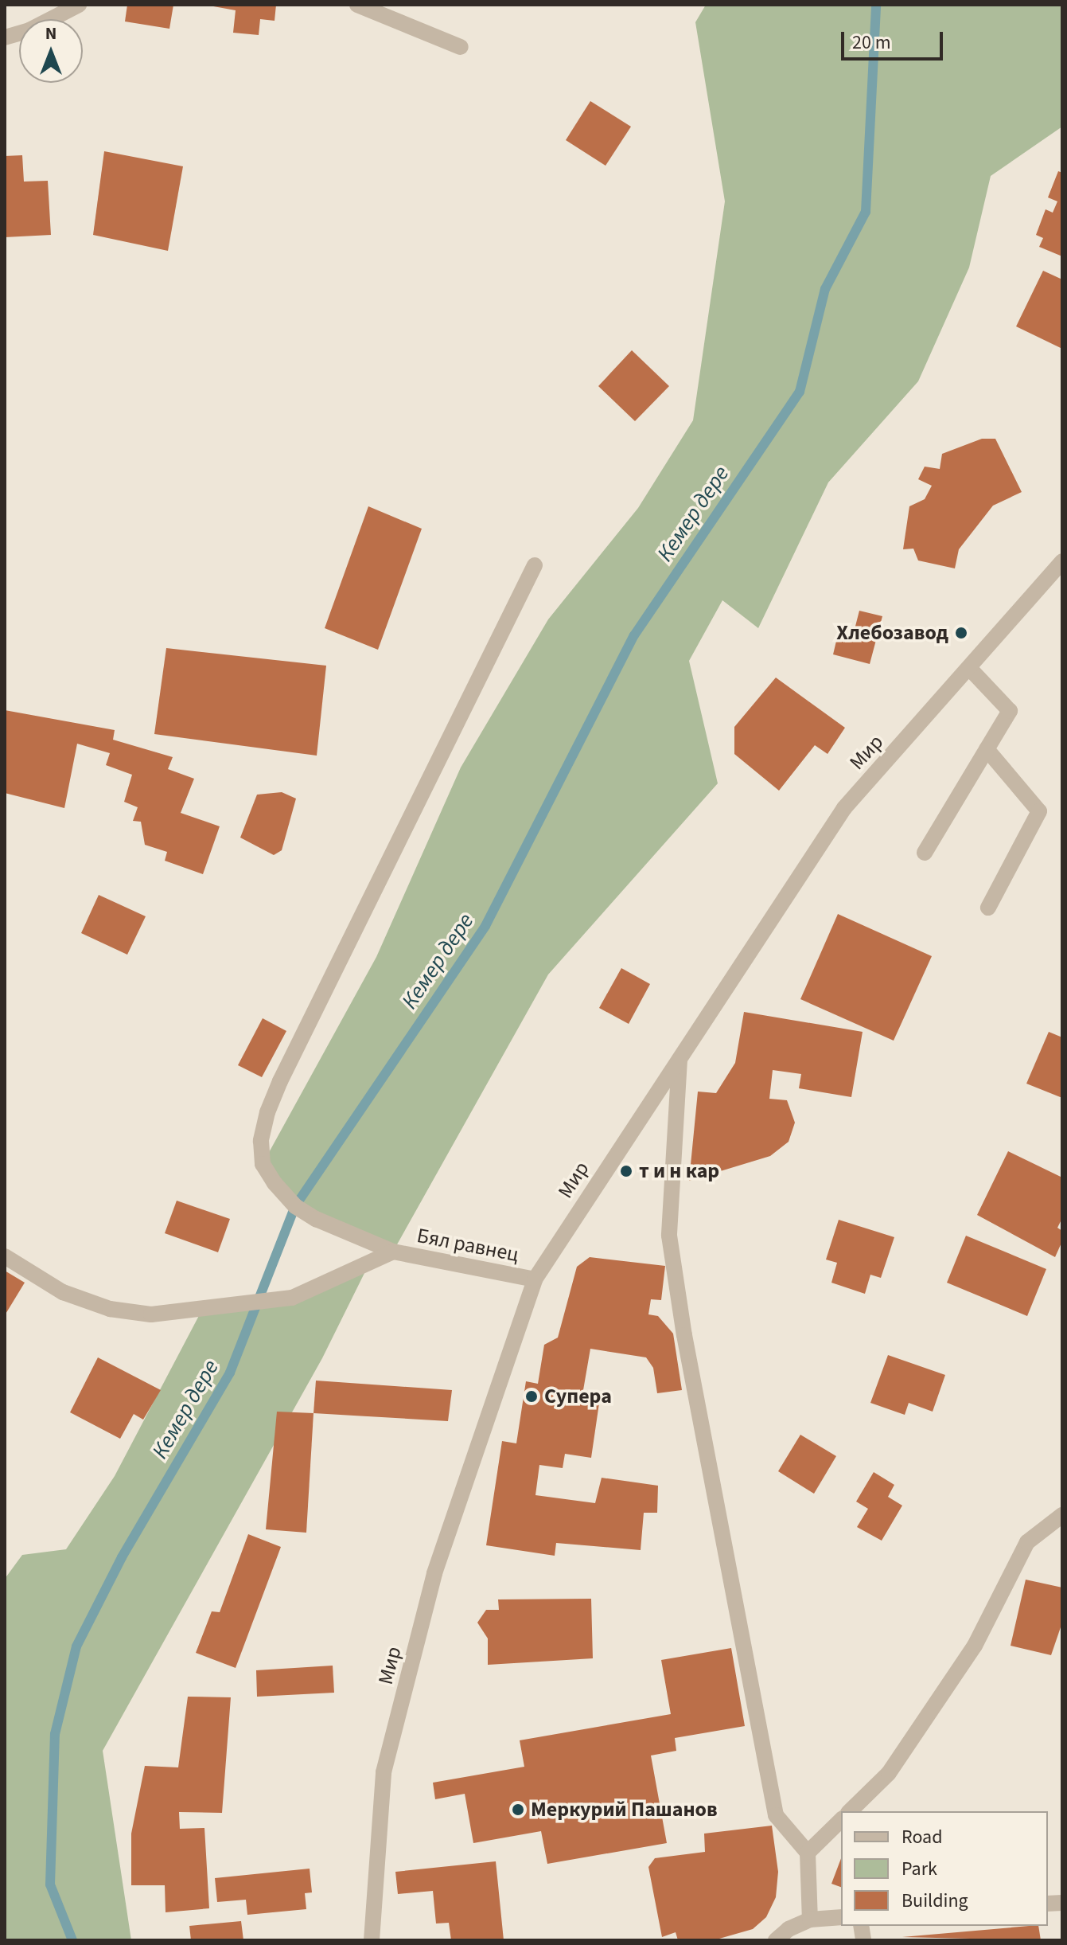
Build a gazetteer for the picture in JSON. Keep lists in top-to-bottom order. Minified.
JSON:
{"streets":{"street":["Мир","Бял равнец"]},"crossings":[["Мир","Бял равнец"]],"water":["Кемер дере"],"places":["Хлебозавод","т и н кар","Супера","Меркурий Пашанов"],"legend":["Road","Park","Building"],"scale_bar":"20 m","north":"top"}
